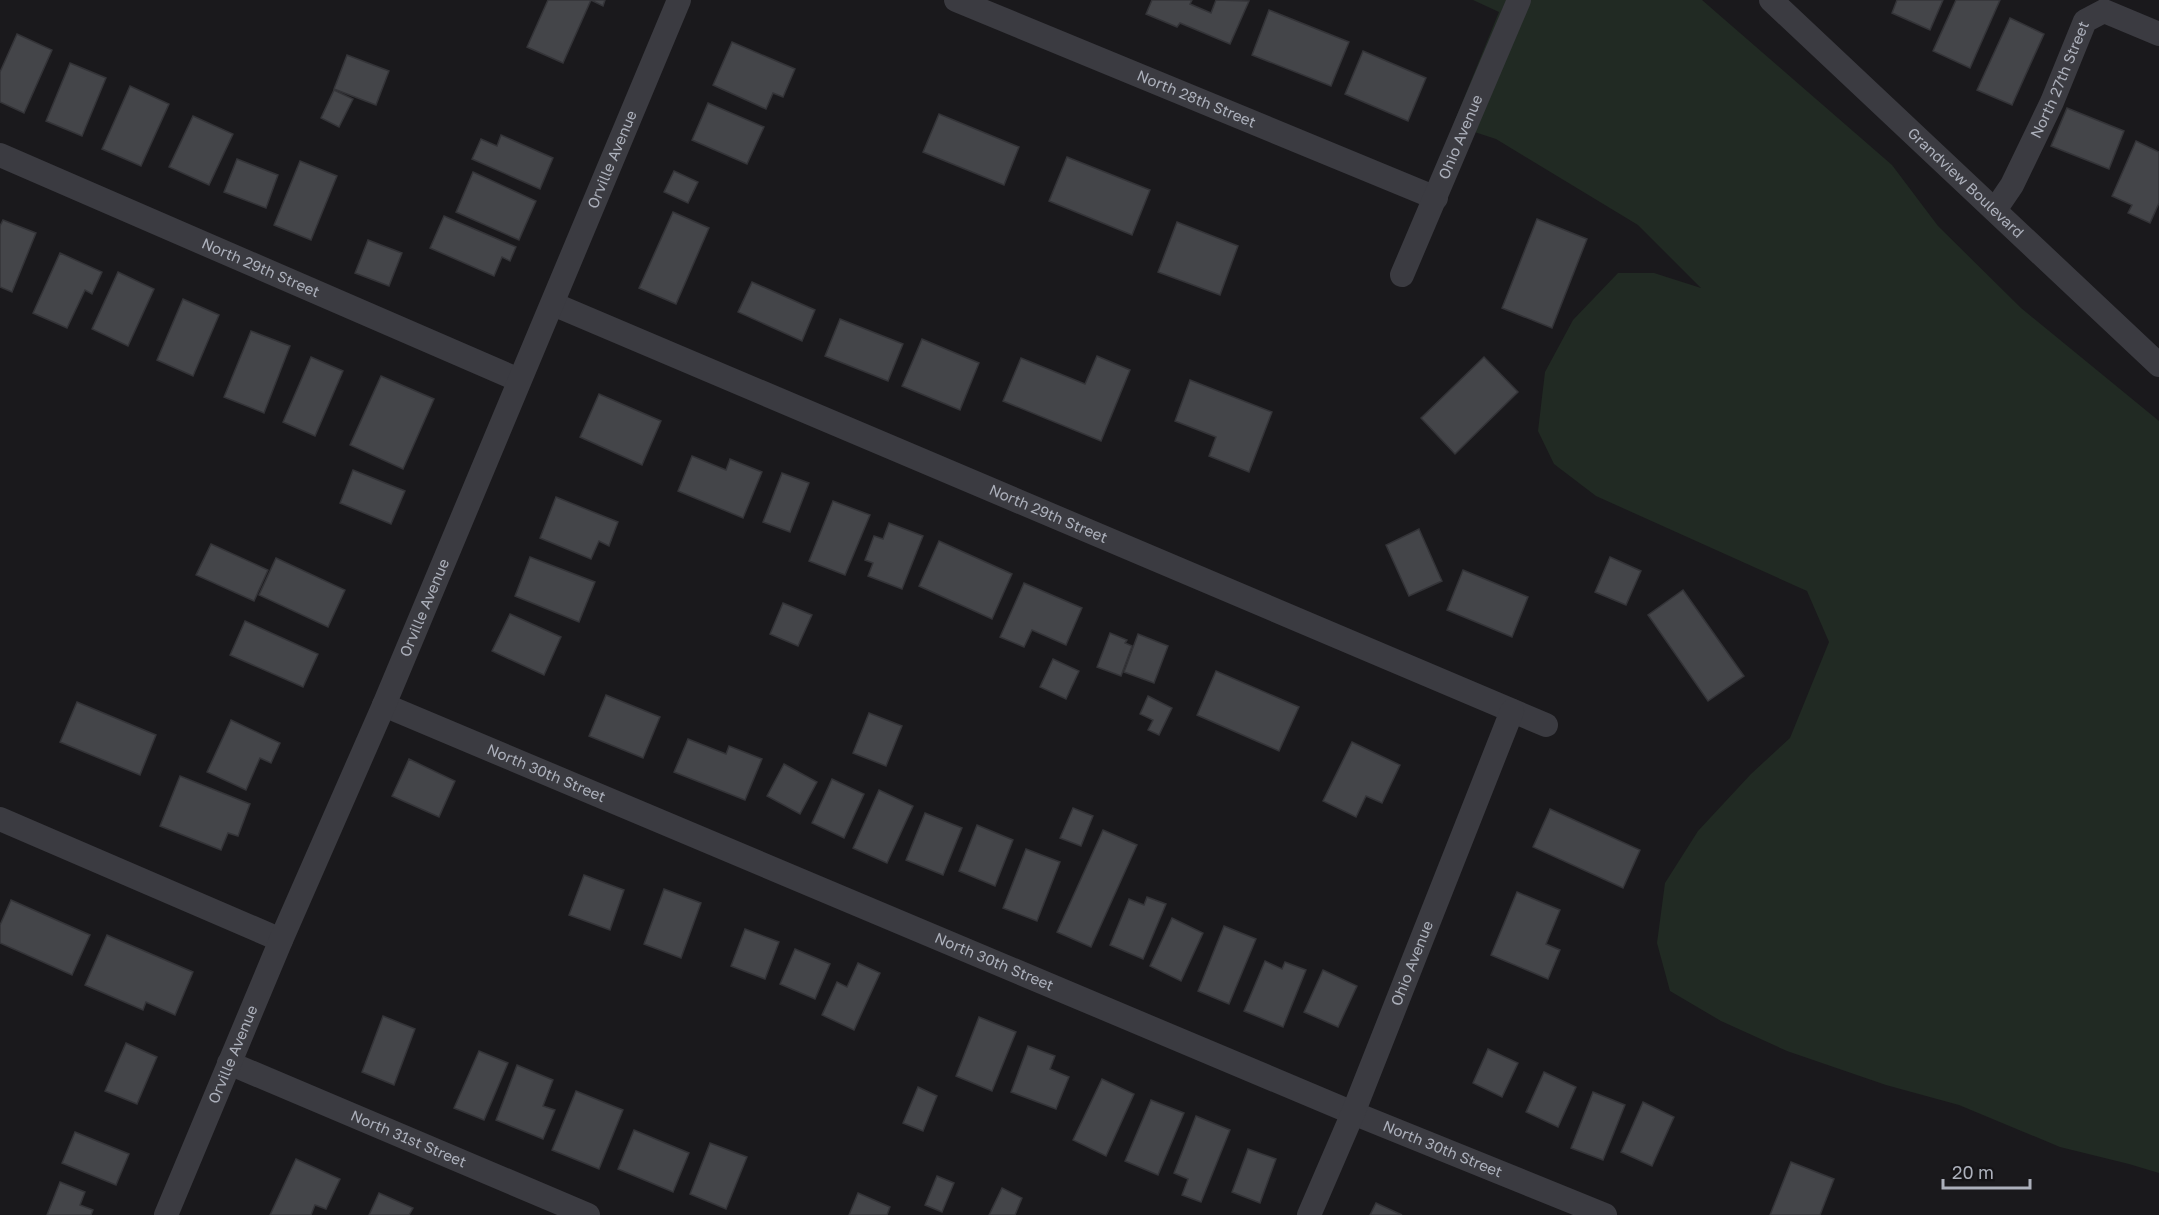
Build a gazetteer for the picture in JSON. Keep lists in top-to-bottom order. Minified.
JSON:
{"streets":{"street":["North 27th Street","North 28th Street","Ohio Avenue","Orville Avenue","Grandview Boulevard","North 29th Street","North 30th Street","North 31st Street"]},"crossings":[["North 27th Street","Grandview Boulevard"],["North 28th Street","Ohio Avenue"],["Ohio Avenue","North 29th Street"],["Ohio Avenue","North 30th Street"],["Orville Avenue","North 29th Street"],["Orville Avenue","North 30th Street"],["Orville Avenue","North 31st Street"]],"scale_bar":"20 m"}
